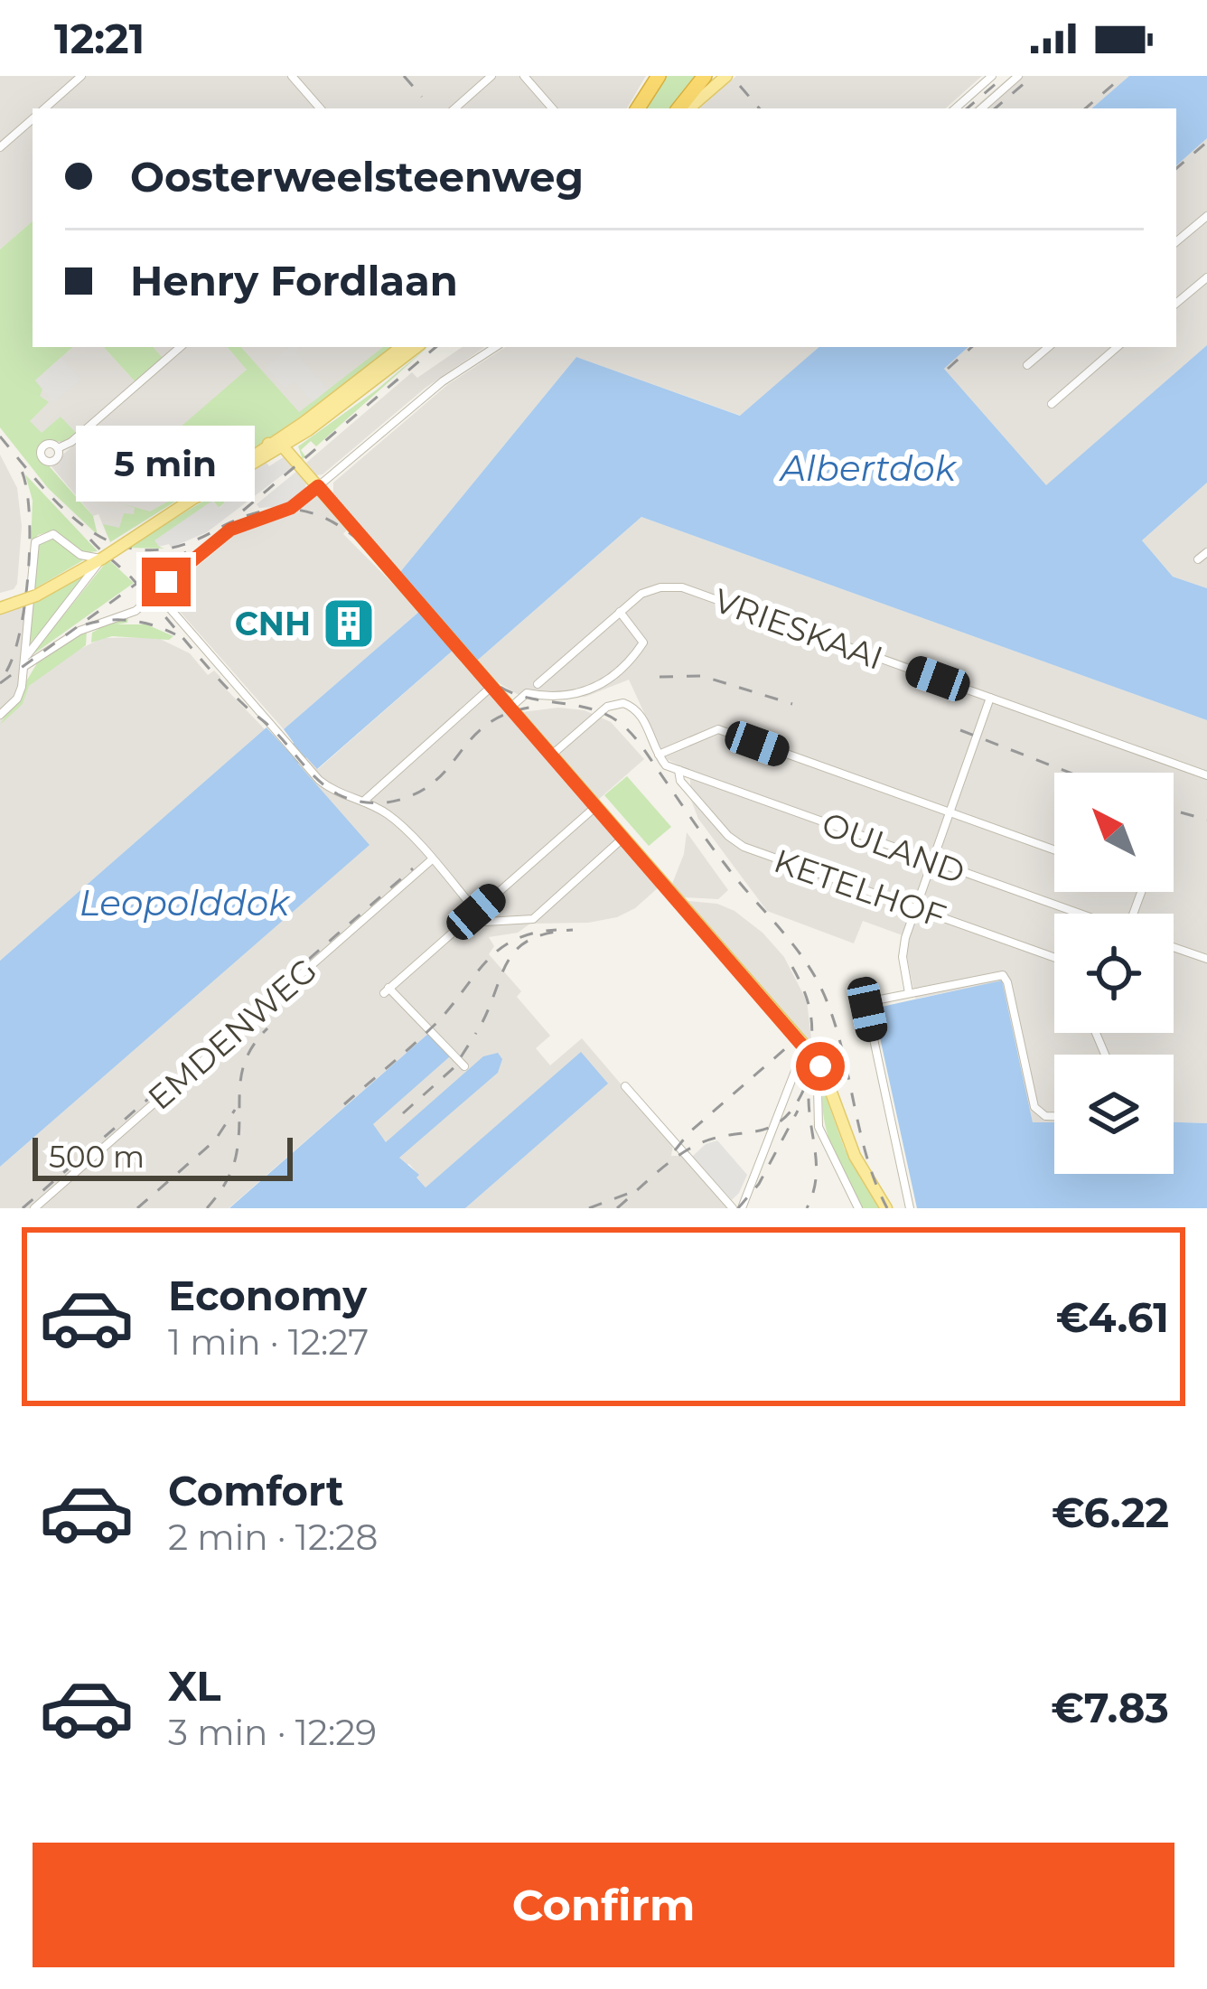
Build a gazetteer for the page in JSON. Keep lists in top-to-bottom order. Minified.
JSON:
{"streets":{"street":["VRIESKAAI","OULAND","KETELHOF","EMDENWEG"]},"crossings":[["OULAND","KETELHOF"]],"water":["Albertdok","Leopolddok"],"places":{"building":["CNH"]},"scale_bar":"500 m","north":"top left","page":{"status":"12:21","banner":["Oosterweelsteenweg","Henry Fordlaan"],"bubble":"5 min","scale":"500 m","list":[{"name":"Economy","note":"1 min · 12:27","value":"€4.61"},{"name":"Comfort","note":"2 min · 12:28","value":"€6.22"},{"name":"XL","note":"3 min · 12:29","value":"€7.83"}],"buttons":"Confirm"}}
